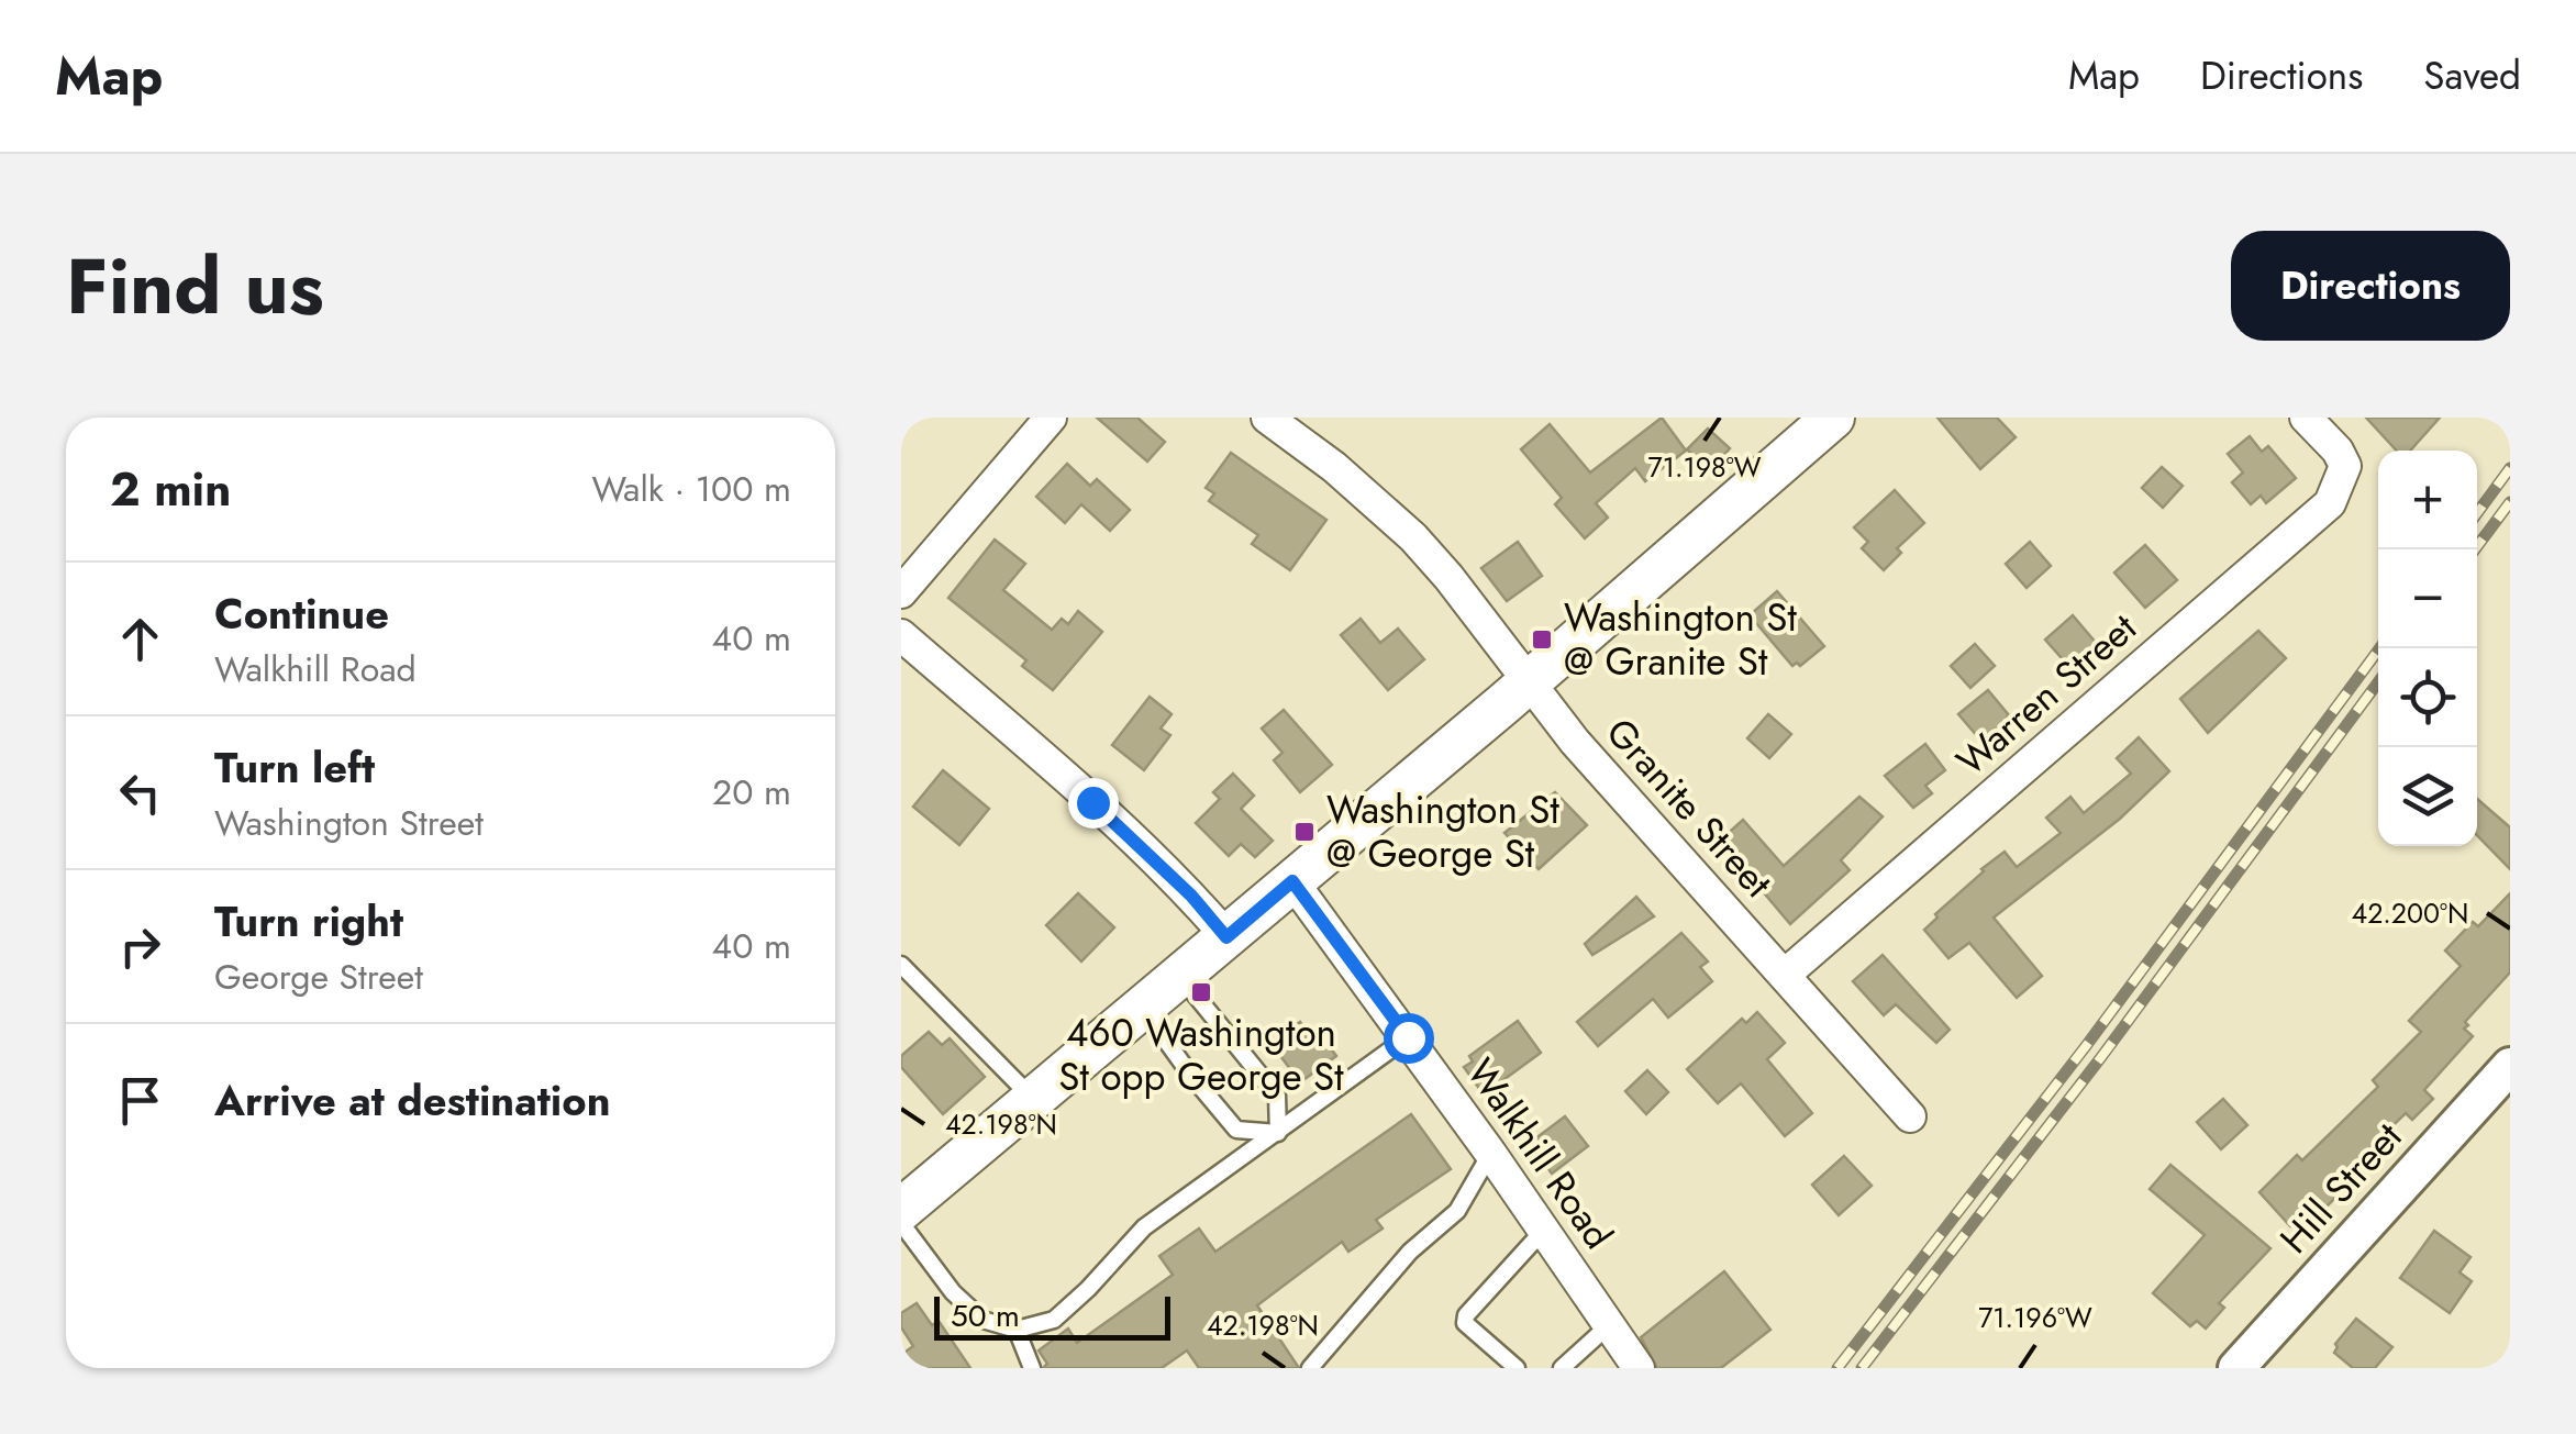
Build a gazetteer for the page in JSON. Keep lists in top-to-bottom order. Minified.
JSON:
{"streets":{"street":["Warren Street","Granite Street","Walkhill Road","Hill Street"]},"crossings":[["Warren Street","Granite Street"]],"places":{"transit":["Washington St @ Granite St","Washington St @ George St","460 Washington St opp George St"]},"scale_bar":"50 m","page":{"header":"Map","nav":["Map","Directions","Saved"],"title":"Find us","buttons":"Directions","heading":["2 min","Walk · 100 m"],"map_buttons":["+","−"],"list":[["Continue","Walkhill Road","40 m"],["Turn left","Washington Street","20 m"],["Turn right","George Street","40 m"],"Arrive at destination"],"scale":"50 m"},"coordinates":["71.198°W","42.200°N","42.198°N","71.196°W"]}
